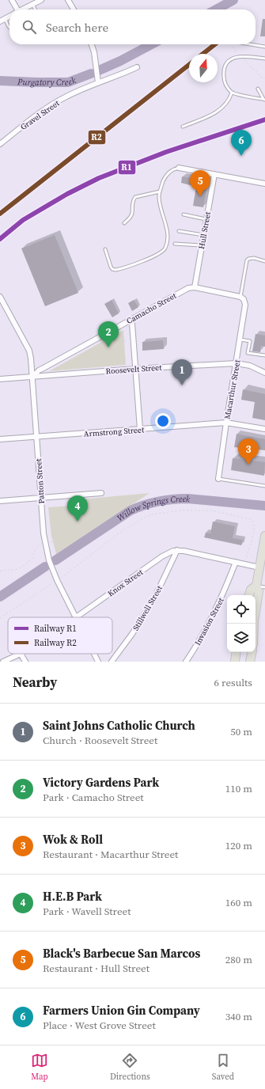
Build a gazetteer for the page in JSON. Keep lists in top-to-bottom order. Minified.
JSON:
{"streets":{"street":["Gravel Street","Hull Street","Camacho Street","Roosevelt Street","Macarthur Street","Armstrong Street","Patton Street","Knox Street","Stillwell Street","Invasion Street"]},"crossings":[["Hull Street","Camacho Street"],["Camacho Street","Roosevelt Street"],["Camacho Street","Patton Street"],["Roosevelt Street","Macarthur Street"],["Roosevelt Street","Patton Street"],["Macarthur Street","Armstrong Street"],["Armstrong Street","Patton Street"],["Patton Street","Knox Street"],["Knox Street","Stillwell Street"],["Knox Street","Invasion Street"]],"water":["Purgatory Creek","Willow Springs Creek"],"lines":["rail line R2","rail line R1"],"legend":["Railway R1","Railway R2"],"north":"top","page":{"search":"Search here","pins":["6","5","2","1","3","4"],"heading":["Nearby","6 results"],"list":[{"mark":"1","name":"Saint Johns Catholic Church","note":"Church · Roosevelt Street","value":"50 m"},{"mark":"2","name":"Victory Gardens Park","note":"Park · Camacho Street","value":"110 m"},{"mark":"3","name":"Wok & Roll","note":"Restaurant · Macarthur Street","value":"120 m"},{"mark":"4","name":"H.E.B Park","note":"Park · Wavell Street","value":"160 m"},{"mark":"5","name":"Black's Barbecue San Marcos","note":"Restaurant · Hull Street","value":"280 m"},{"mark":"6","name":"Farmers Union Gin Company","note":"Place · West Grove Street","value":"340 m"}],"nav":["Map","Directions","Saved"]}}
